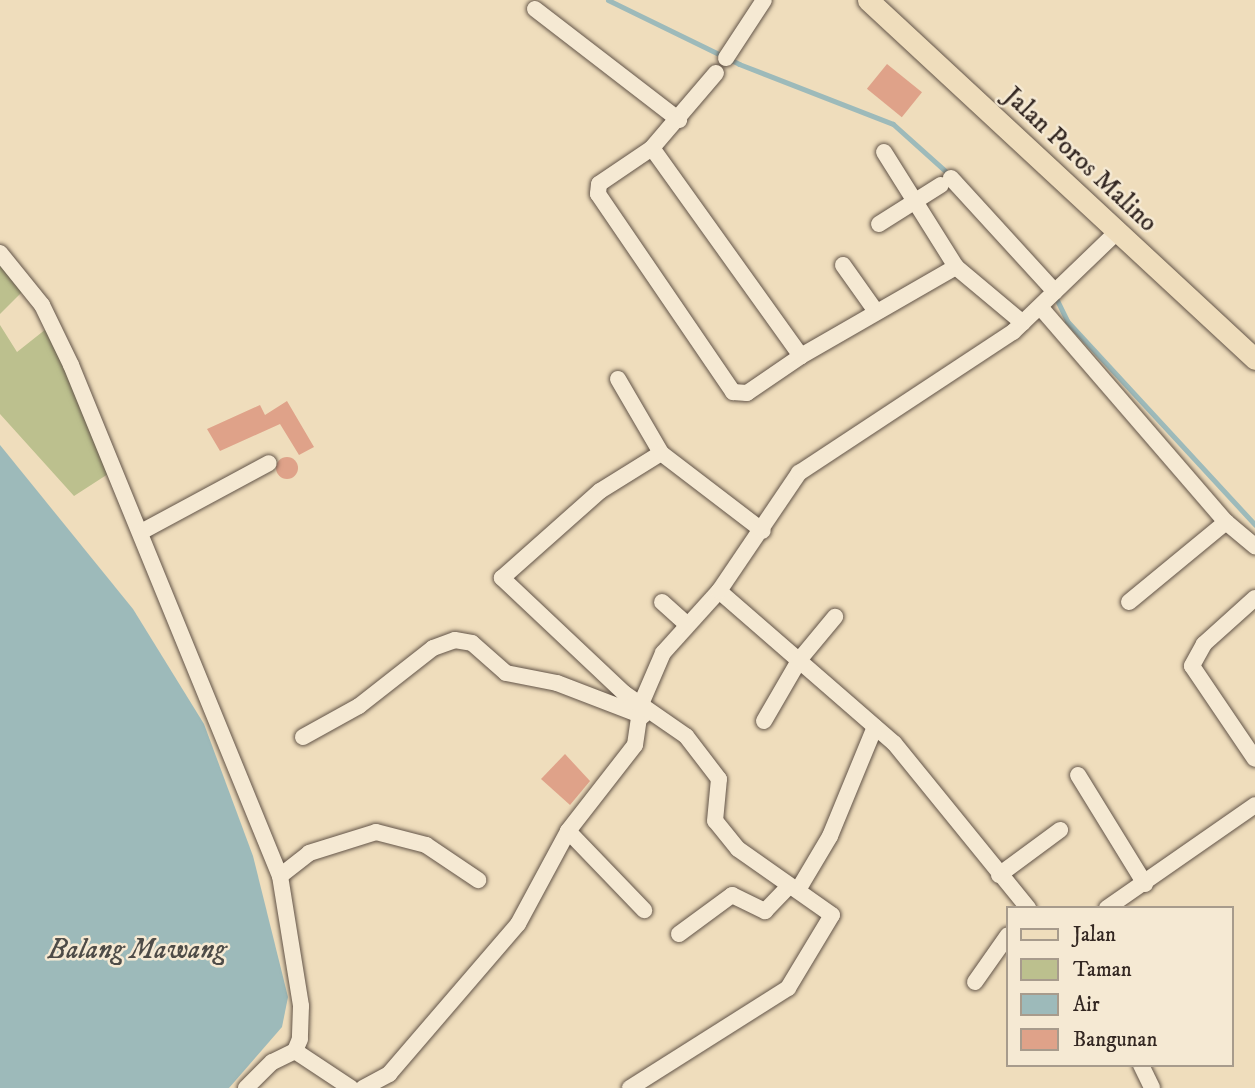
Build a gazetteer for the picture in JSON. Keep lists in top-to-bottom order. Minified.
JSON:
{"streets":{"main road":["Jalan Poros Malino"]},"water":["Balang Mawang"],"legend":["Jalan","Taman","Air","Bangunan"]}
